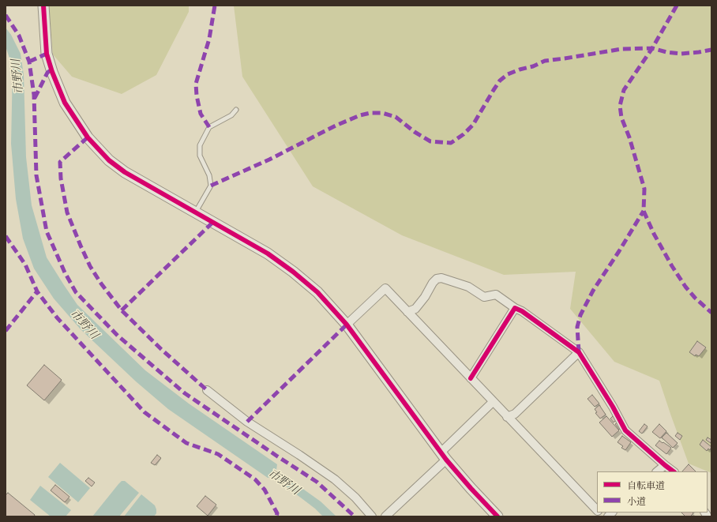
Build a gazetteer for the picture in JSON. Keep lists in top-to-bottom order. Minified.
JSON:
{"water":["市野川"],"legend":["自転車道","小道"]}
